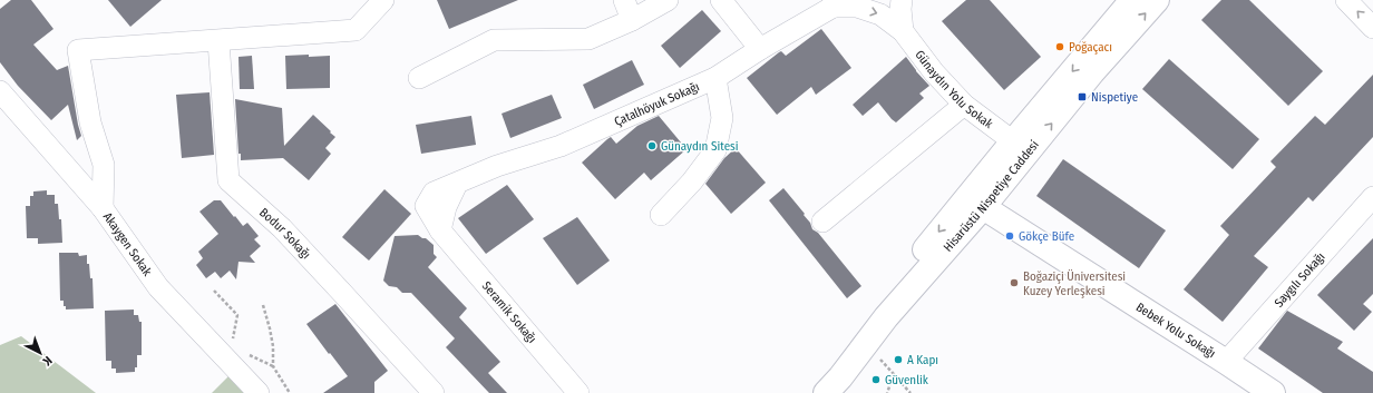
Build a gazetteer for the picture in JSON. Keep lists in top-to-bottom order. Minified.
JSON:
{"streets":{"main road":["Hisarüstü Nispetiye Caddesi","Bebek Yolu Sokağı"],"street":["Günaydın Yolu Sokak","Çatalhöyuk Sokağı","Bodur Sokağı","Akaygen Sokak","Saygılı Sokağı","Seramik Sokağı"]},"crossings":[["Günaydın Yolu Sokak","Çatalhöyuk Sokağı"],["Çatalhöyuk Sokağı","Seramik Sokağı"],["Hisarüstü Nispetiye Caddesi","Bebek Yolu Sokağı"],["Saygılı Sokağı","Bebek Yolu Sokağı"]],"places":{"other":["Poğaçacı","Günaydın Sitesi","Gökçe Büfe","Boğaziçi Üniversitesi Kuzey Yerleşkesi","A Kapı","Güvenlik"],"transit":["Nispetiye"]},"north":"bottom right"}
